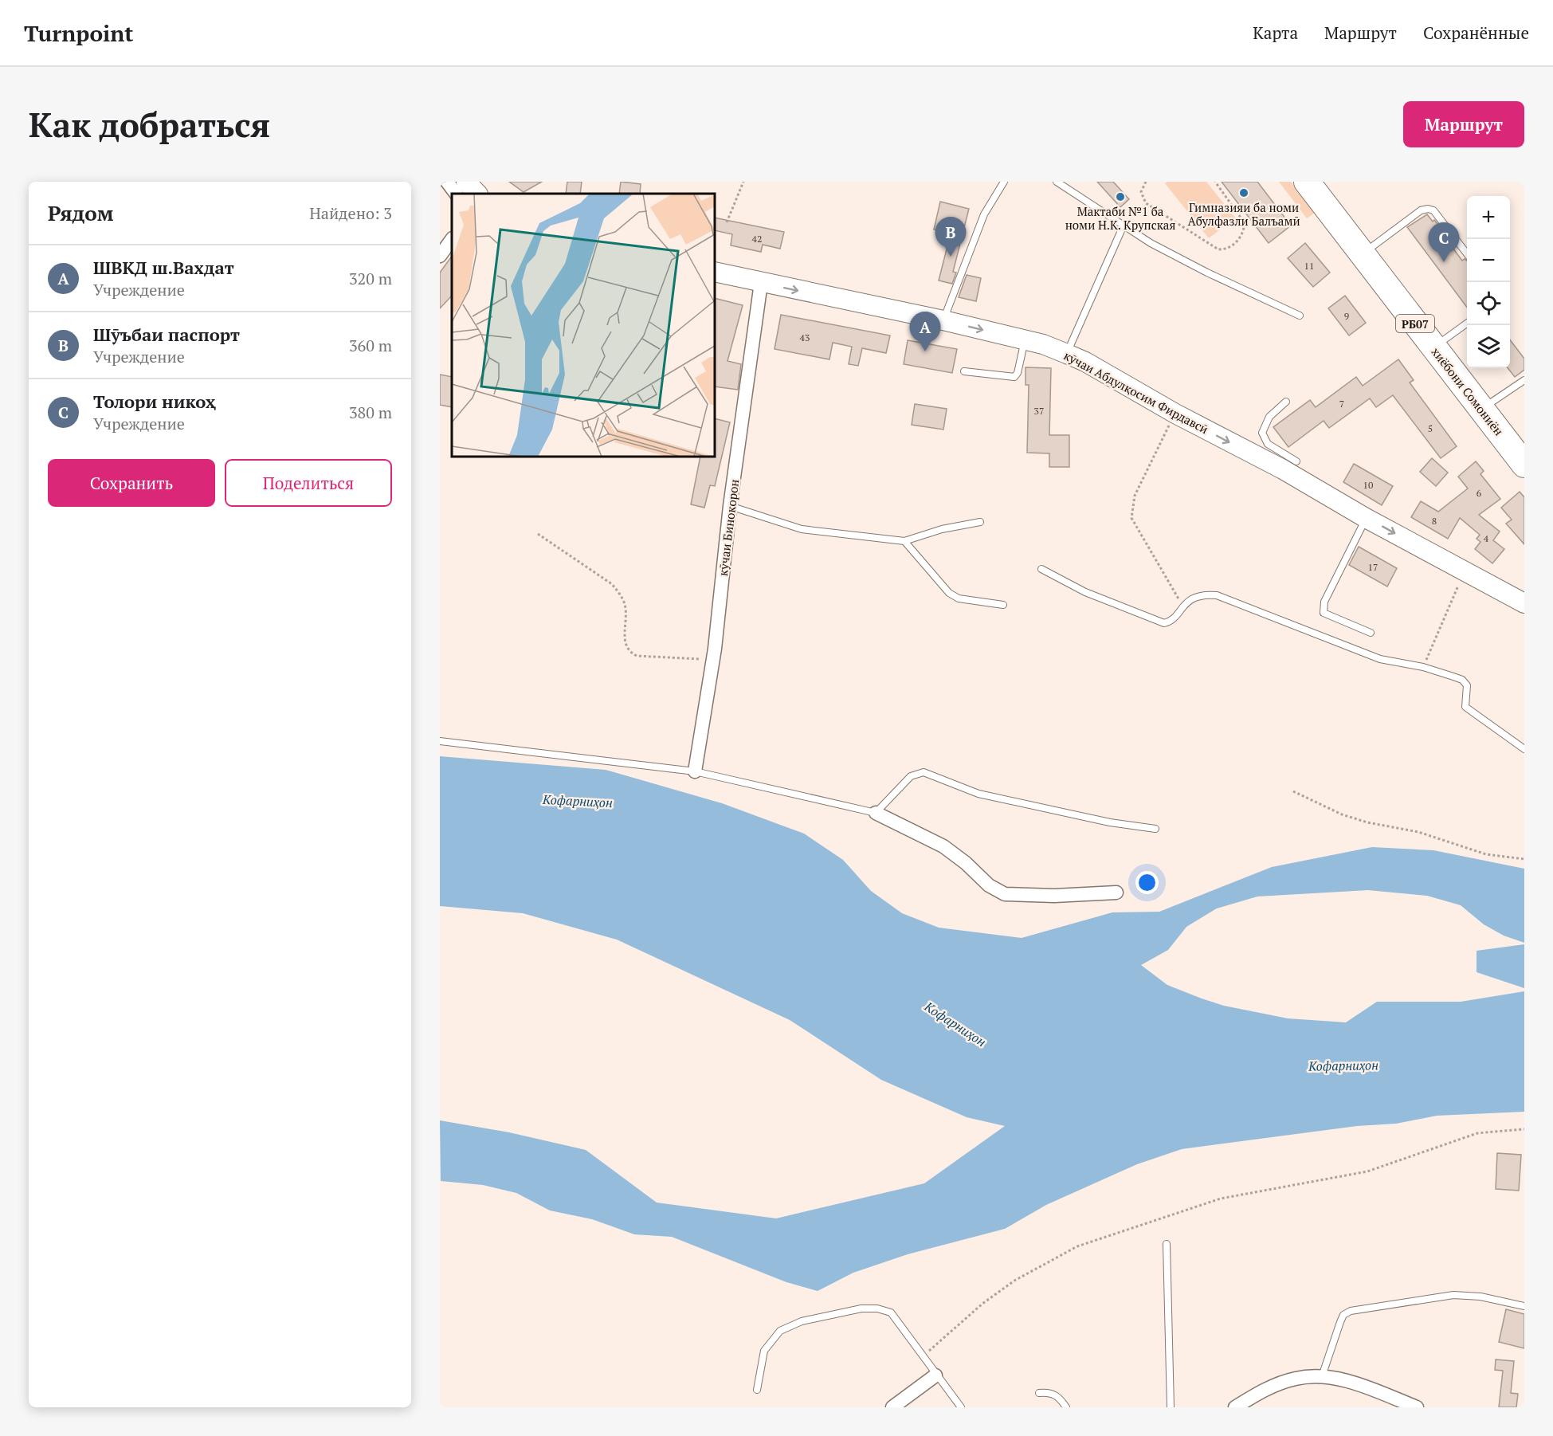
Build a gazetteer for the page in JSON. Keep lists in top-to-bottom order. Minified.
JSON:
{"streets":{"highway":["РБ07","хиёбони Сомониён"],"street":["кӯчаи Абдулқосим Фирдавсӣ","кӯчаи Бинокорон"]},"crossings":[["кӯчаи Абдулқосим Фирдавсӣ","кӯчаи Бинокорон"]],"one_way":["кӯчаи Абдулқосим Фирдавсӣ"],"water":["Кофарниҳон"],"places":["Гимназияи ба номи Абулфазли Балъамӣ","Мактаби №1 ба номи Н.К. Крупская"],"house_numbers":["42","11","9","43","7","37","5","10","6","8","4","17"],"page":{"header":"Turnpoint","nav":["Карта","Маршрут","Сохранённые"],"buttons":["Маршрут",["Сохранить","Поделиться"]],"title":"Как добраться","heading":["Рядом","Найдено: 3"],"map_buttons":["+","−"],"pins":["B","C","A"],"list":[{"mark":"A","name":"ШВКД ш.Вахдат","note":"Учреждение","value":"320 m"},{"mark":"B","name":"Шӯъбаи паспорт","note":"Учреждение","value":"360 m"},{"mark":"C","name":"Толори никоҳ","note":"Учреждение","value":"380 m"}]}}
